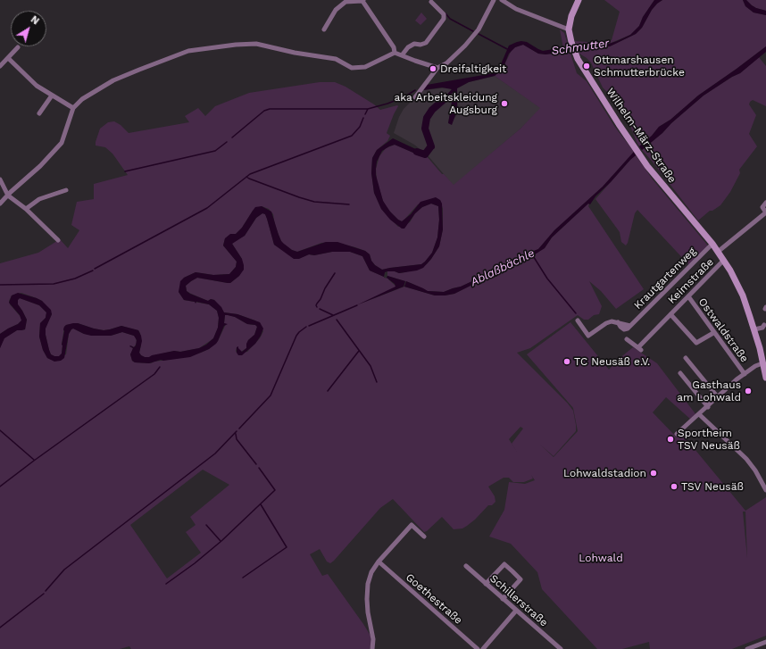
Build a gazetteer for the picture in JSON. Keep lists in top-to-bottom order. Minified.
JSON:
{"streets":{"street":["Wilhelm-März-Straße","Krautgartenweg","Keimstraße","Ostwaldstraße","Goethestraße","Schillerstraße"]},"crossings":[["Wilhelm-März-Straße","Krautgartenweg"],["Wilhelm-März-Straße","Keimstraße"],["Keimstraße","Ostwaldstraße"]],"water":["Schmutter","Ablaßbächle"],"parks":["Lohwald"],"places":["Ottmarshausen Schmutterbrücke","Dreifaltigkeit","aka Arbeitskleidung Augsburg","TC Neusäß e.V.","Gasthaus am Lohwald","Sportheim TSV Neusäß","Lohwaldstadion","TSV Neusäß"],"north":"top right"}
